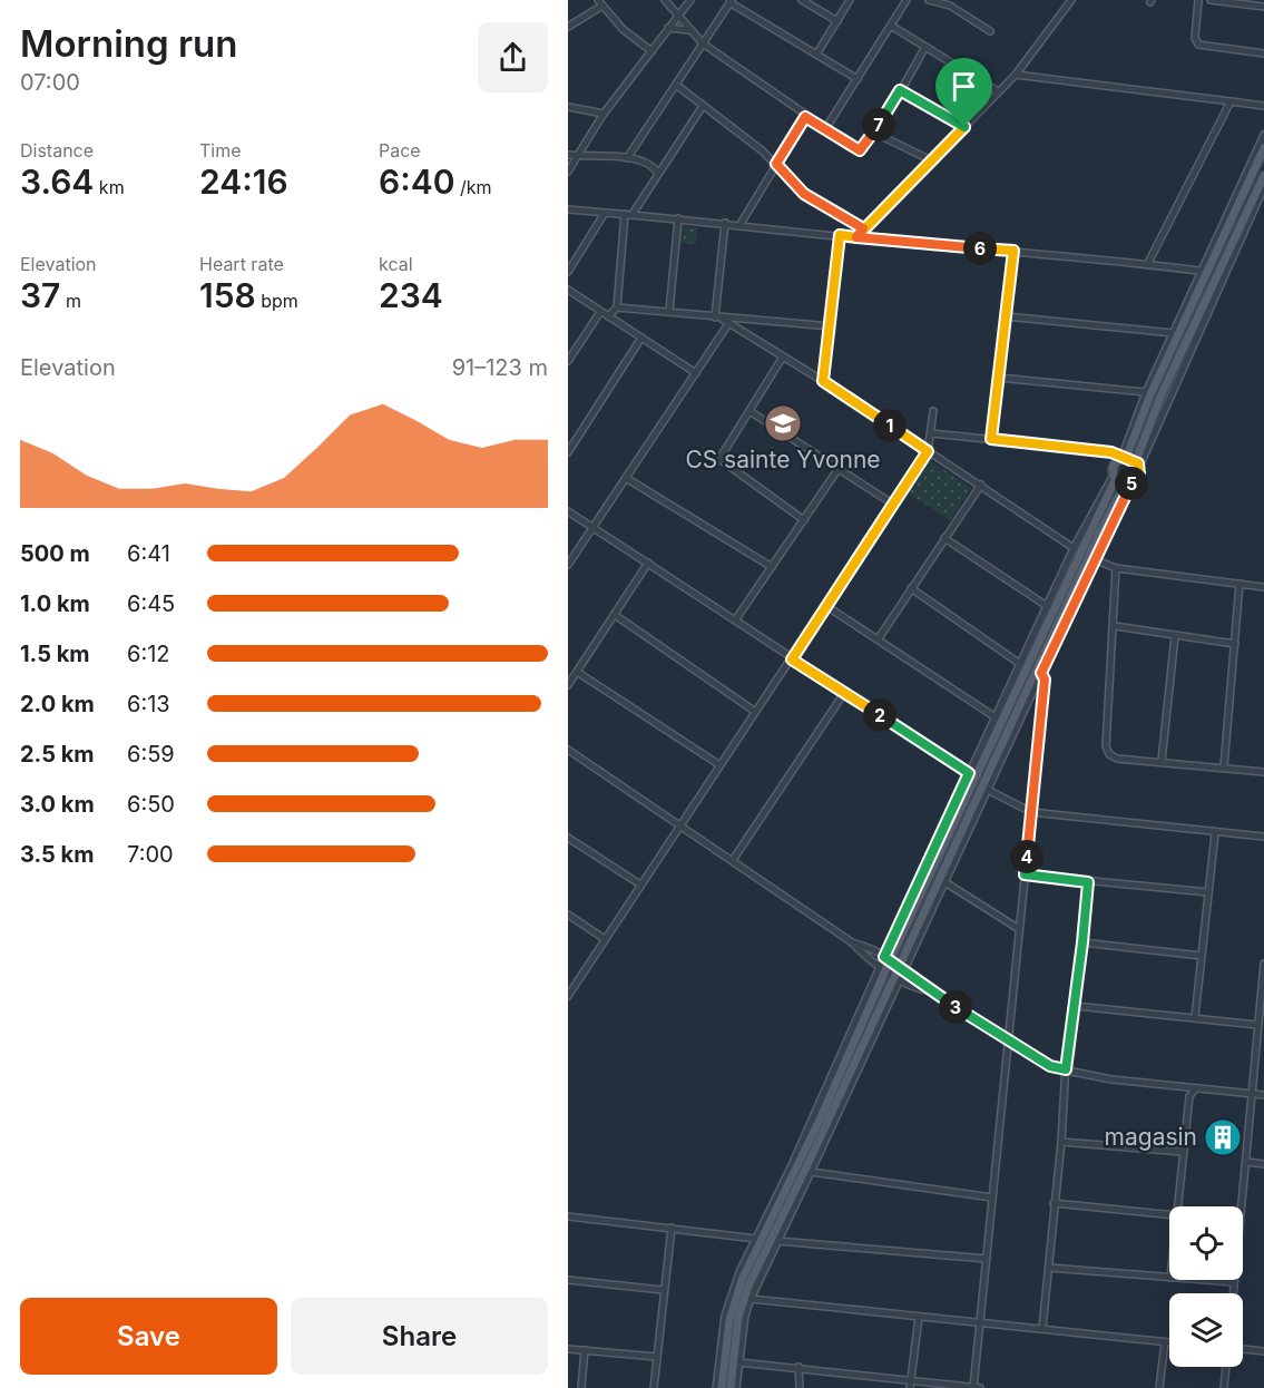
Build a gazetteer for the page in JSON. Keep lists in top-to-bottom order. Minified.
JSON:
{"places":{"school or university":["CS sainte Yvonne"],"building":["magasin"]},"page":{"heading":["Morning run","07:00"],"pins":["7","6","1","5","2","4","3"],"stats":[["Distance","3.64 km"],["Time","24:16"],["Pace","6:40 /km"],["Elevation","37 m"],["Heart rate","158 bpm"],["kcal","234"]],"chart":["Elevation","91–123 m"],"list":[{"name":"500 m","note":"6:41"},{"name":"1.0 km","note":"6:45"},{"name":"1.5 km","note":"6:12"},{"name":"2.0 km","note":"6:13"},{"name":"2.5 km","note":"6:59"},{"name":"3.0 km","note":"6:50"},{"name":"3.5 km","note":"7:00"}],"buttons":["Save","Share"]}}
